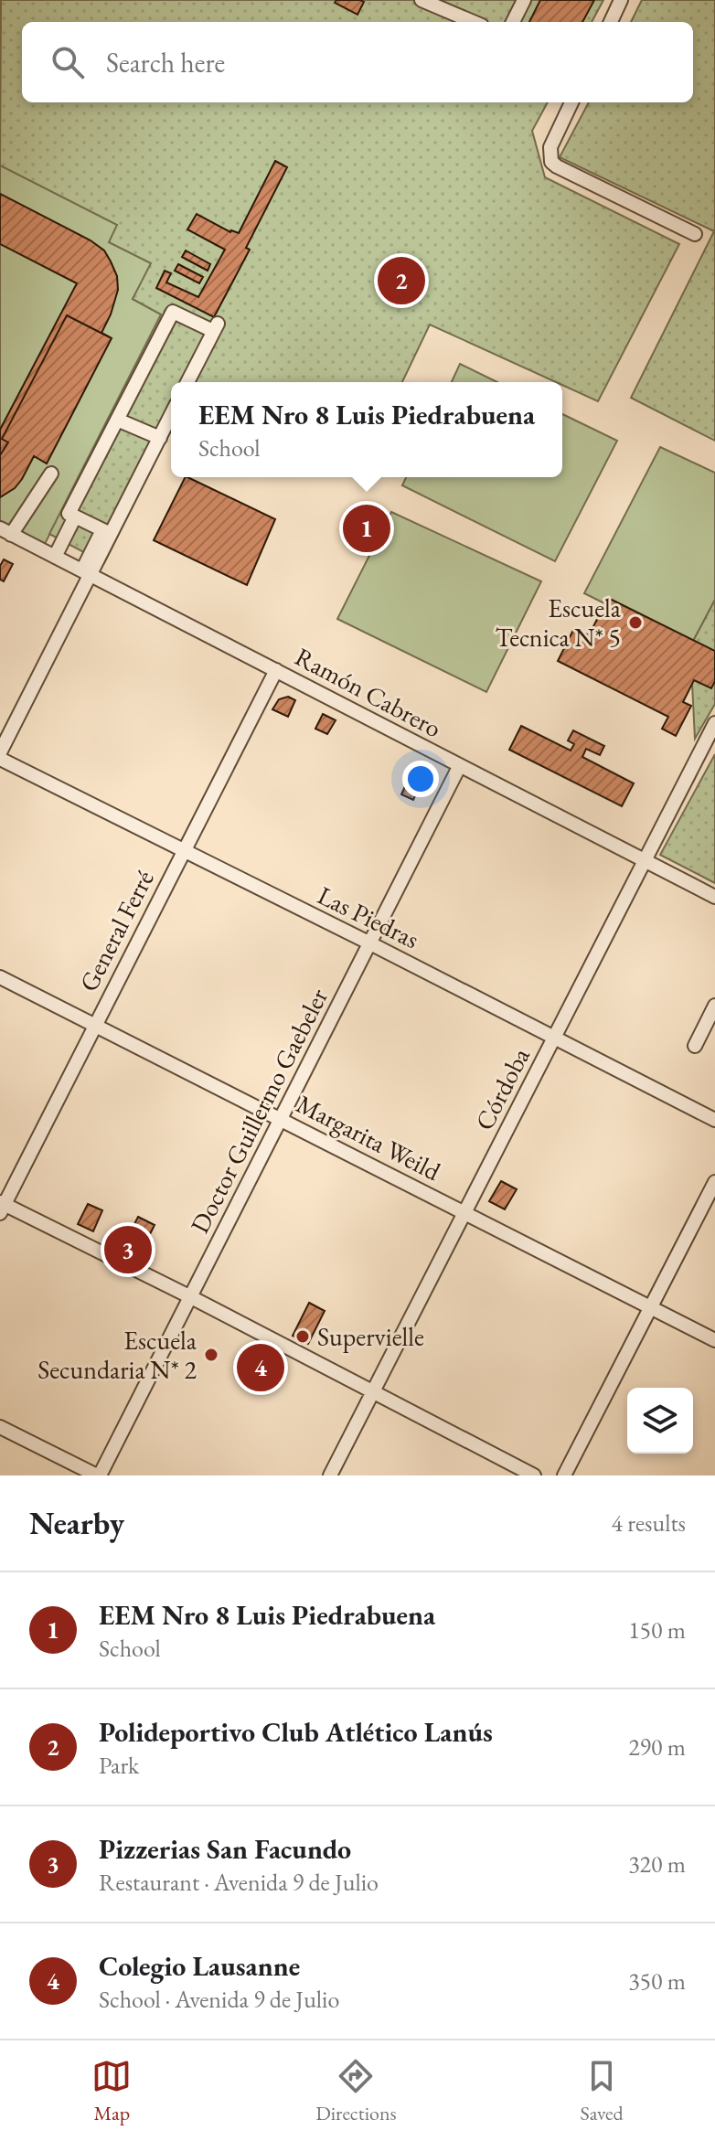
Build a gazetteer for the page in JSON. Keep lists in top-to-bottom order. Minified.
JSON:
{"streets":{"street":["Ramón Cabrero","Las Piedras","General Ferré","Córdoba","Doctor Guillermo Gaebeler","Margarita Weild"]},"crossings":[["Ramón Cabrero","General Ferré"],["Ramón Cabrero","Córdoba"],["Ramón Cabrero","Doctor Guillermo Gaebeler"],["Las Piedras","General Ferré"],["Las Piedras","Córdoba"],["Las Piedras","Doctor Guillermo Gaebeler"],["General Ferré","Margarita Weild"],["Córdoba","Margarita Weild"],["Doctor Guillermo Gaebeler","Margarita Weild"]],"places":["Escuela Tecnica N* 5","Supervielle","Escuela Secundaria N* 2"],"page":{"search":"Search here","pins":["2","1","3","4"],"popup":["EEM Nro 8 Luis Piedrabuena","School"],"heading":["Nearby","4 results"],"list":[{"mark":"1","name":"EEM Nro 8 Luis Piedrabuena","note":"School","value":"150 m"},{"mark":"2","name":"Polideportivo Club Atlético Lanús","note":"Park","value":"290 m"},{"mark":"3","name":"Pizzerias San Facundo","note":"Restaurant · Avenida 9 de Julio","value":"320 m"},{"mark":"4","name":"Colegio Lausanne","note":"School · Avenida 9 de Julio","value":"350 m"}],"nav":["Map","Directions","Saved"]}}
